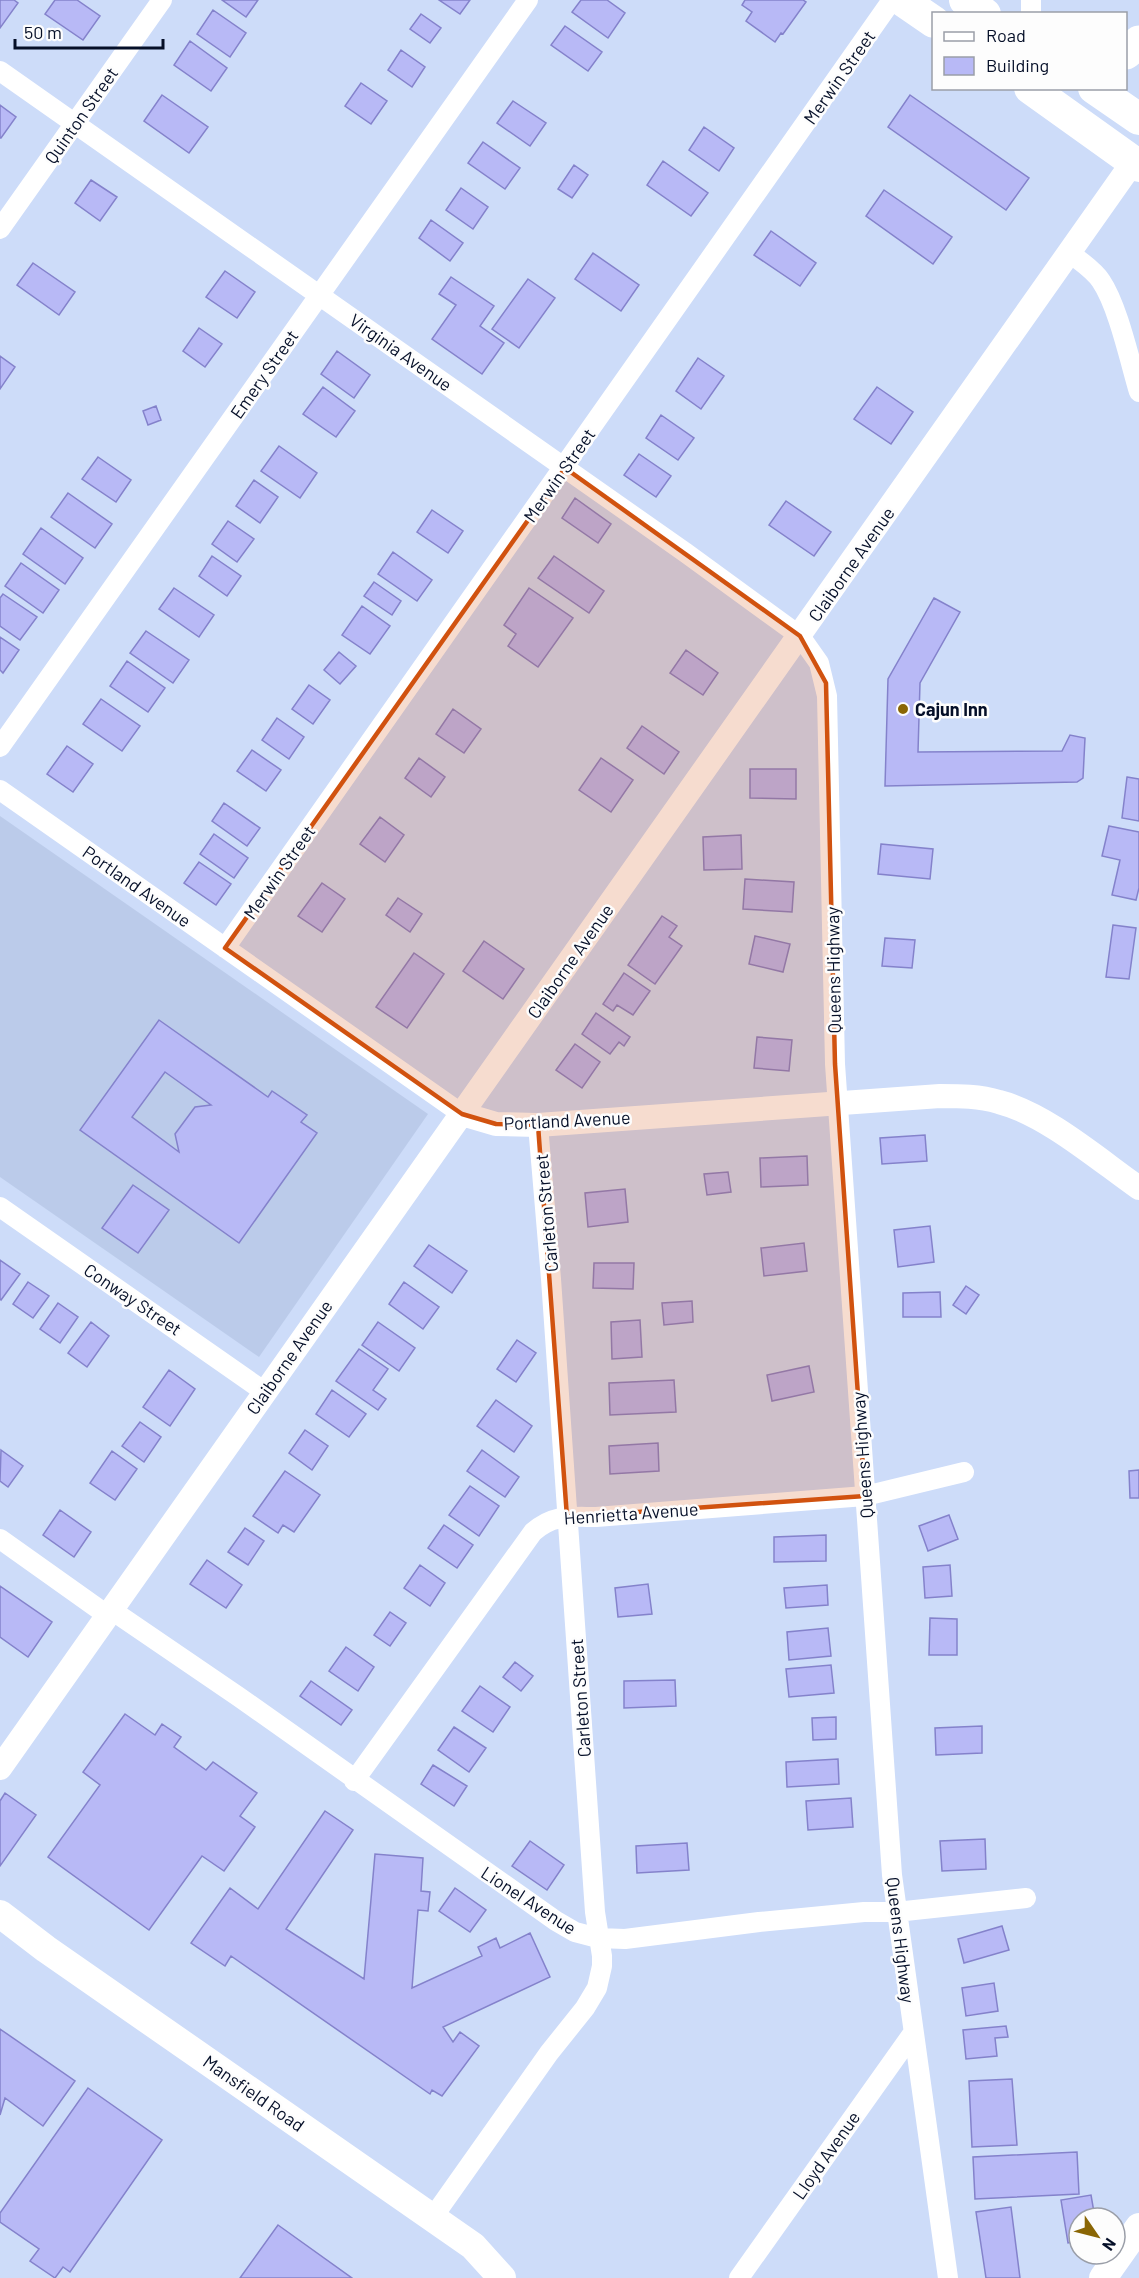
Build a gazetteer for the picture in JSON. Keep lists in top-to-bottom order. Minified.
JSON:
{"streets":{"main road":["Mansfield Road"],"street":["Merwin Street","Quinton Street","Virginia Avenue","Emery Street","Claiborne Avenue","Portland Avenue","Queens Highway","Carleton Street","Conway Street","Henrietta Avenue","Lionel Avenue","Lloyd Avenue"]},"crossings":[["Merwin Street","Virginia Avenue"],["Merwin Street","Portland Avenue"],["Quinton Street","Virginia Avenue"],["Virginia Avenue","Emery Street"],["Virginia Avenue","Claiborne Avenue"],["Virginia Avenue","Queens Highway"],["Claiborne Avenue","Portland Avenue"],["Claiborne Avenue","Queens Highway"],["Claiborne Avenue","Conway Street"],["Claiborne Avenue","Lionel Avenue"],["Portland Avenue","Queens Highway"],["Portland Avenue","Carleton Street"],["Queens Highway","Henrietta Avenue"],["Queens Highway","Lionel Avenue"],["Queens Highway","Lloyd Avenue"],["Carleton Street","Henrietta Avenue"],["Carleton Street","Lionel Avenue"],["Carleton Street","Mansfield Road"],["Henrietta Avenue","Lionel Avenue"]],"places":["Cajun Inn"],"legend":["Road","Building"],"scale_bar":"50 m","north":"bottom right"}
